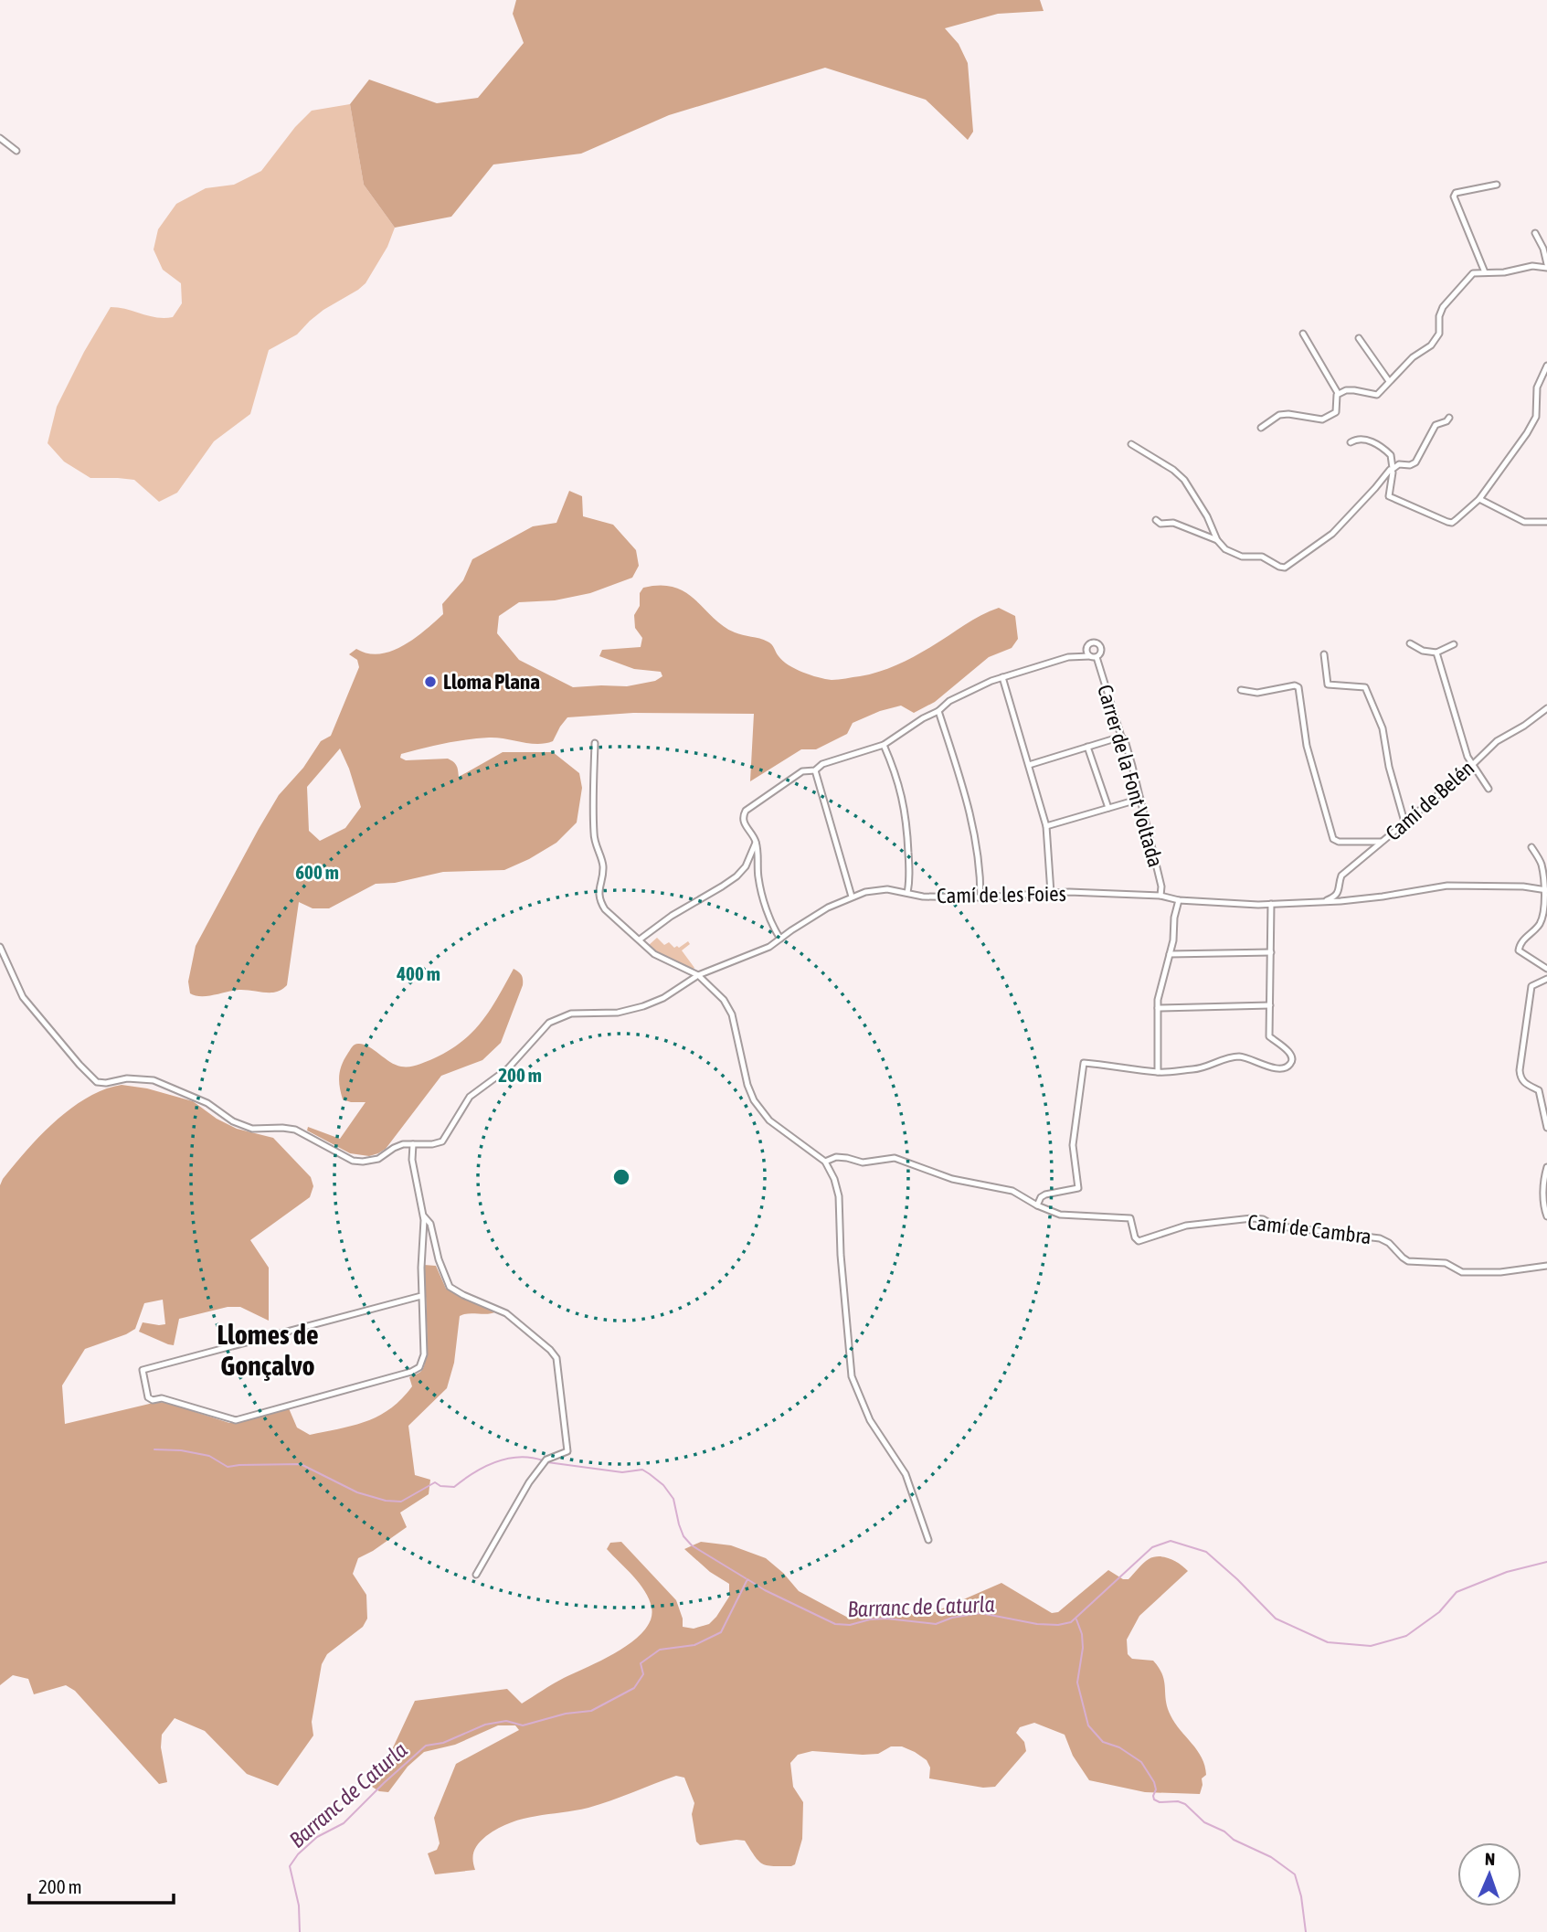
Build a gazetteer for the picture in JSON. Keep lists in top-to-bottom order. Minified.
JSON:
{"streets":{"street":["Carrer de la Font Voltada","Camí de Belén","Camí de les Foies","Camí de Cambra"]},"crossings":[["Carrer de la Font Voltada","Camí de les Foies"],["Camí de Belén","Camí de les Foies"]],"districts":["Llomes de Gonçalvo"],"water":["Barranc de Caturla"],"places":["Lloma Plana"],"scale_bar":"200 m","north":"top","rings":["600 m","400 m","200 m"]}
